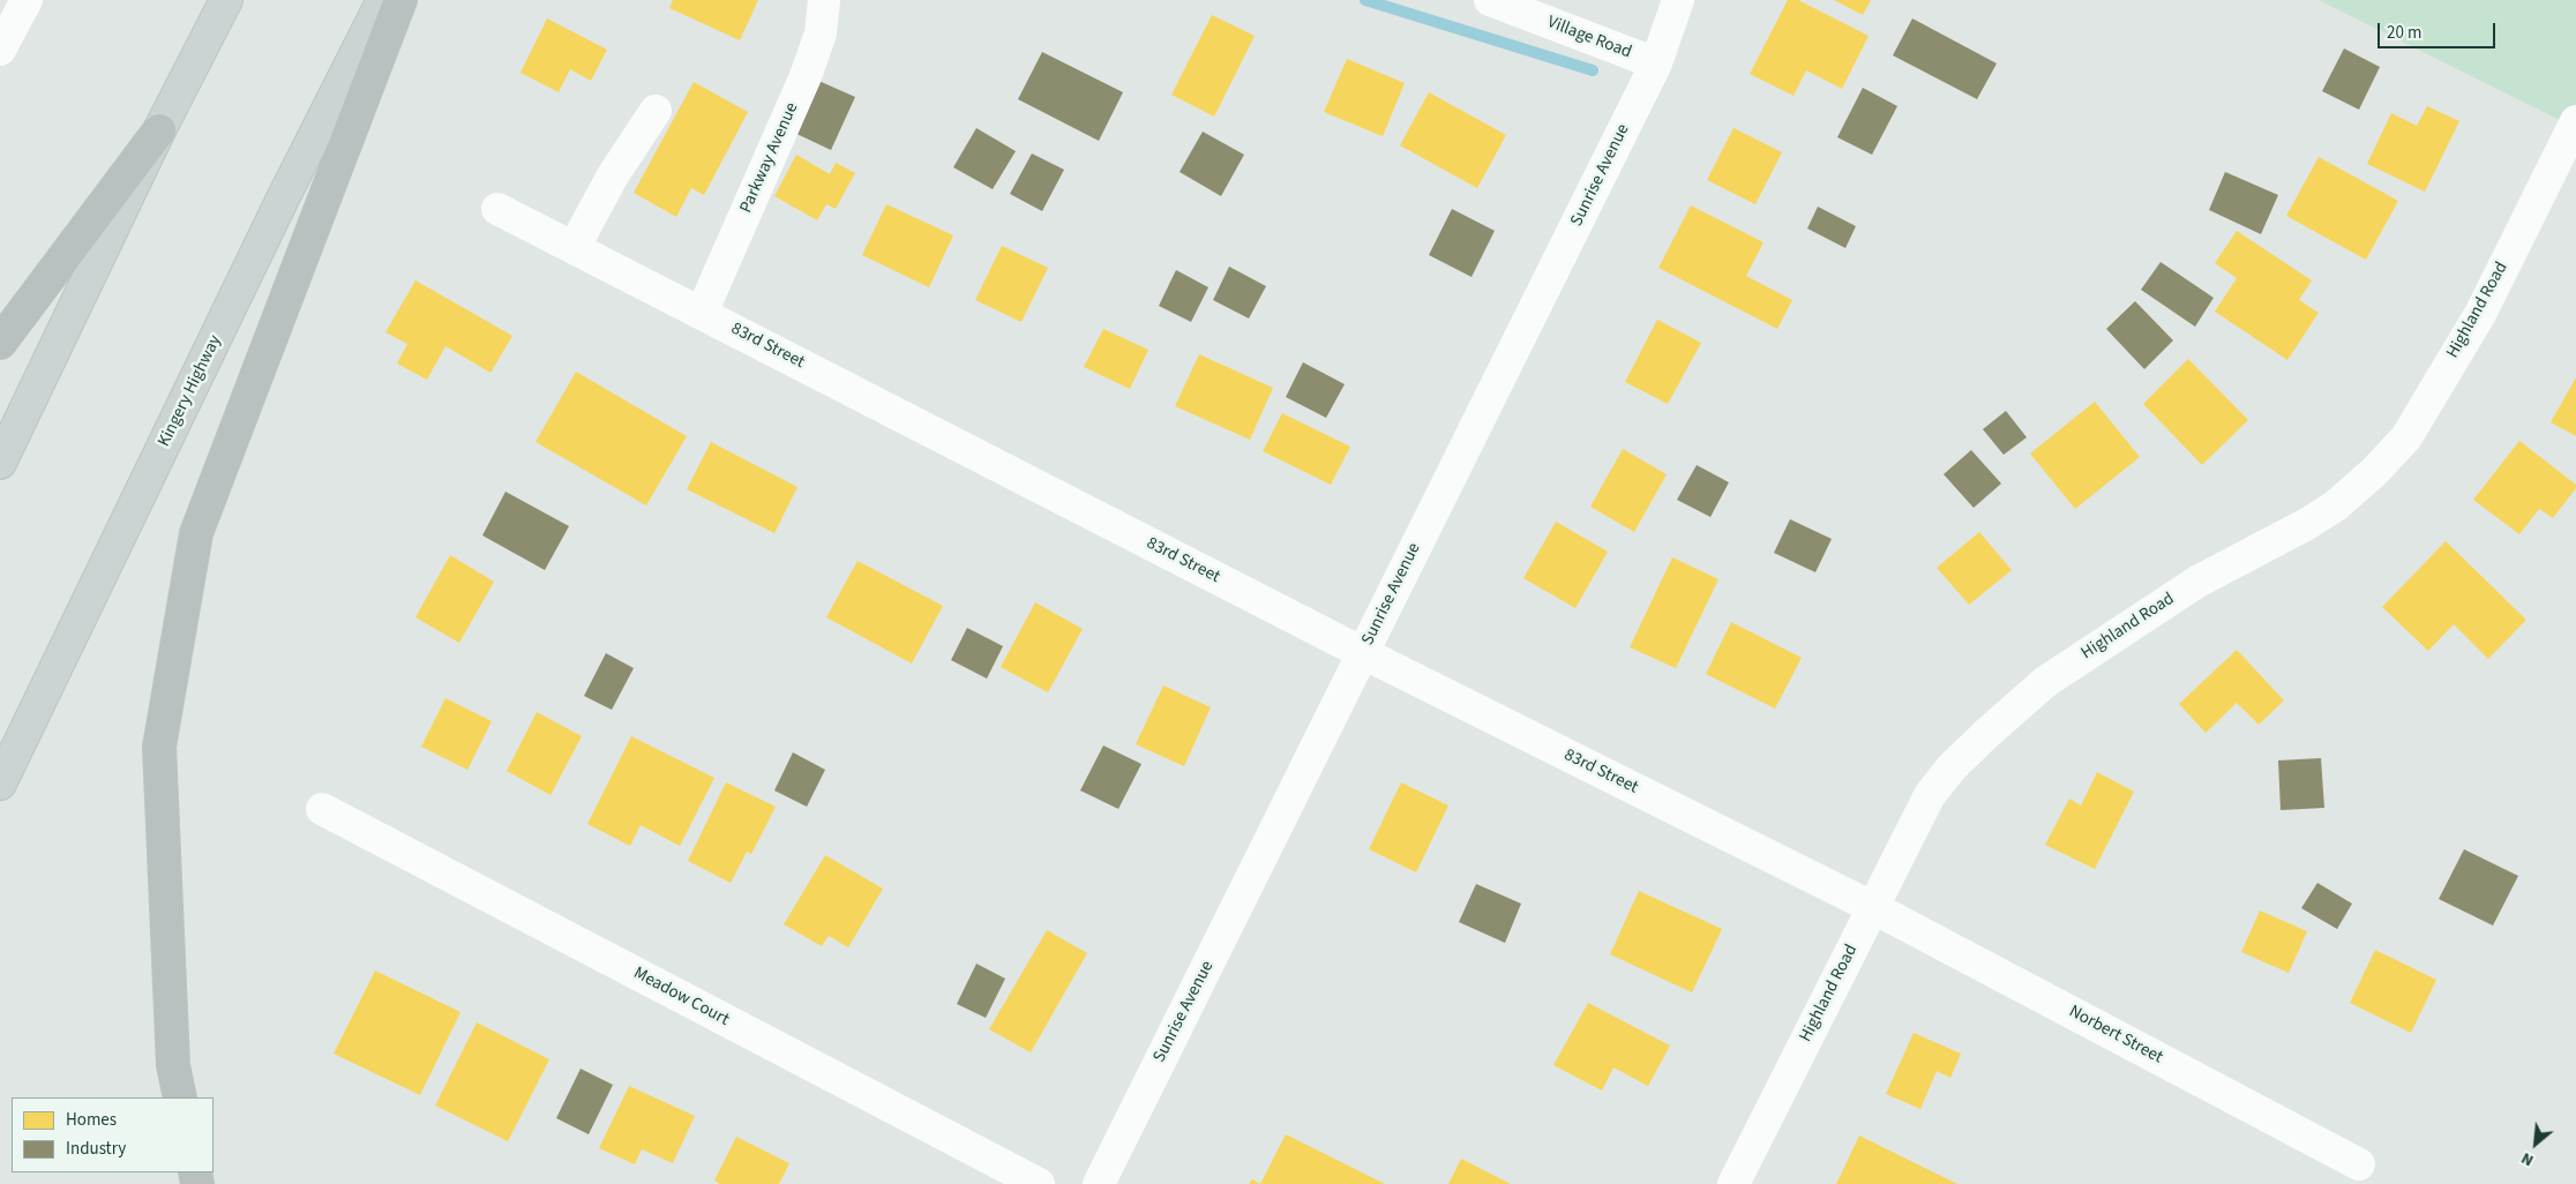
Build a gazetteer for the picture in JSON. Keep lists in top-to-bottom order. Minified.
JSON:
{"streets":{"main road":["Kingery Highway"],"street":["Village Road","Parkway Avenue","Sunrise Avenue","Highland Road","83rd Street","Meadow Court","Norbert Street"]},"crossings":[["Village Road","Sunrise Avenue"],["Parkway Avenue","83rd Street"],["Sunrise Avenue","83rd Street"],["Highland Road","83rd Street"],["Highland Road","Norbert Street"],["83rd Street","Norbert Street"]],"legend":["Homes","Industry"],"scale_bar":"20 m","north":"bottom left"}
